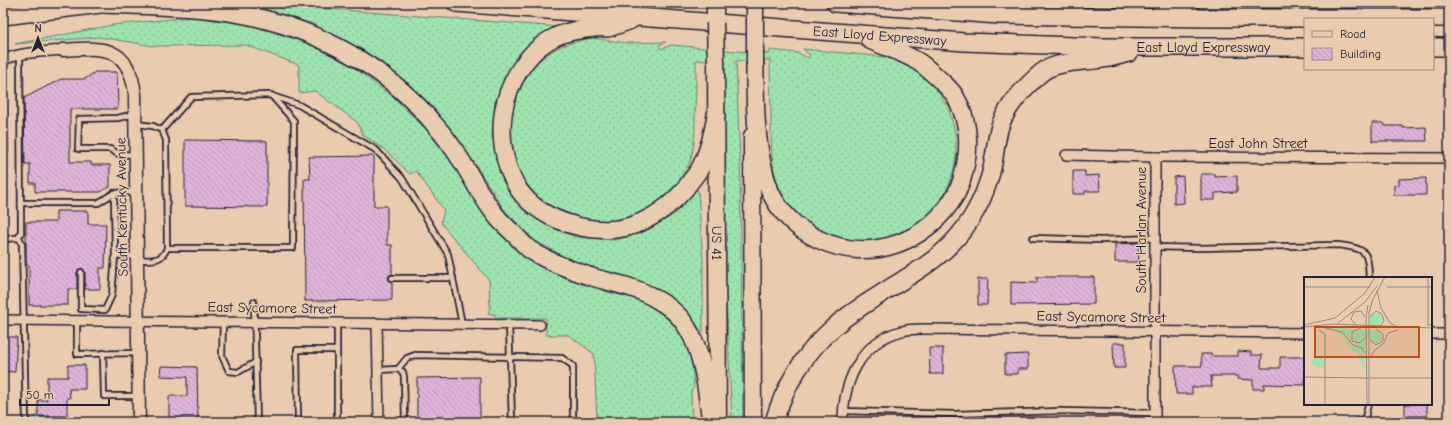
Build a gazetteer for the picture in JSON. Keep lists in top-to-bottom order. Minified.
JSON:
{"streets":{"highway":["East Lloyd Expressway","US 41"],"street":["East John Street","South Kentucky Avenue","South Harlan Avenue","East Sycamore Street"]},"crossings":[["East John Street","South Harlan Avenue"],["South Kentucky Avenue","East Sycamore Street"],["South Harlan Avenue","East Sycamore Street"]],"legend":["Road","Building"],"scale_bar":"50 m","north":"top"}
